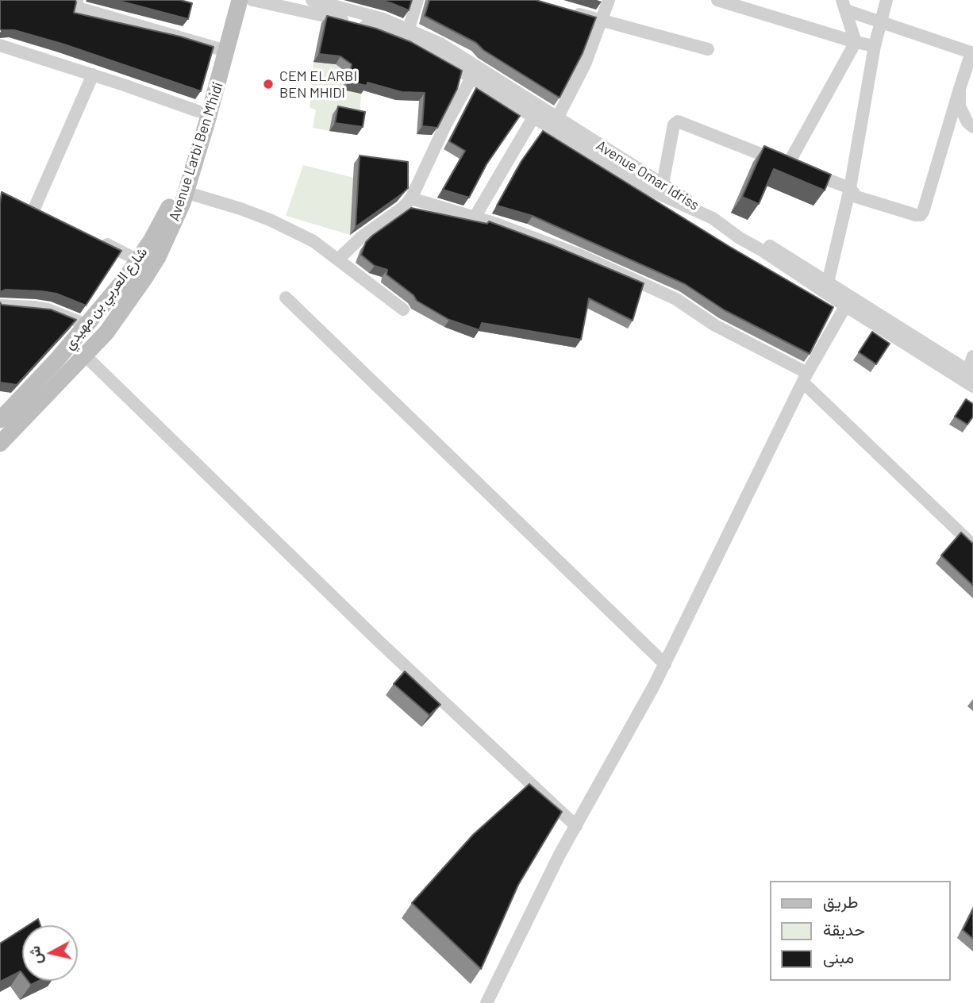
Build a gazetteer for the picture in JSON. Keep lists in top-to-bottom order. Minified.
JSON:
{"streets":{"main road":["Avenue Larbi Ben M'hidi","شارع العربي بن مهيدي"],"street":["Avenue Omar Idriss"]},"places":["CEM ELARBI BEN MHIDI"],"legend":["طريق","حديقة","مبنى"],"north":"left"}
